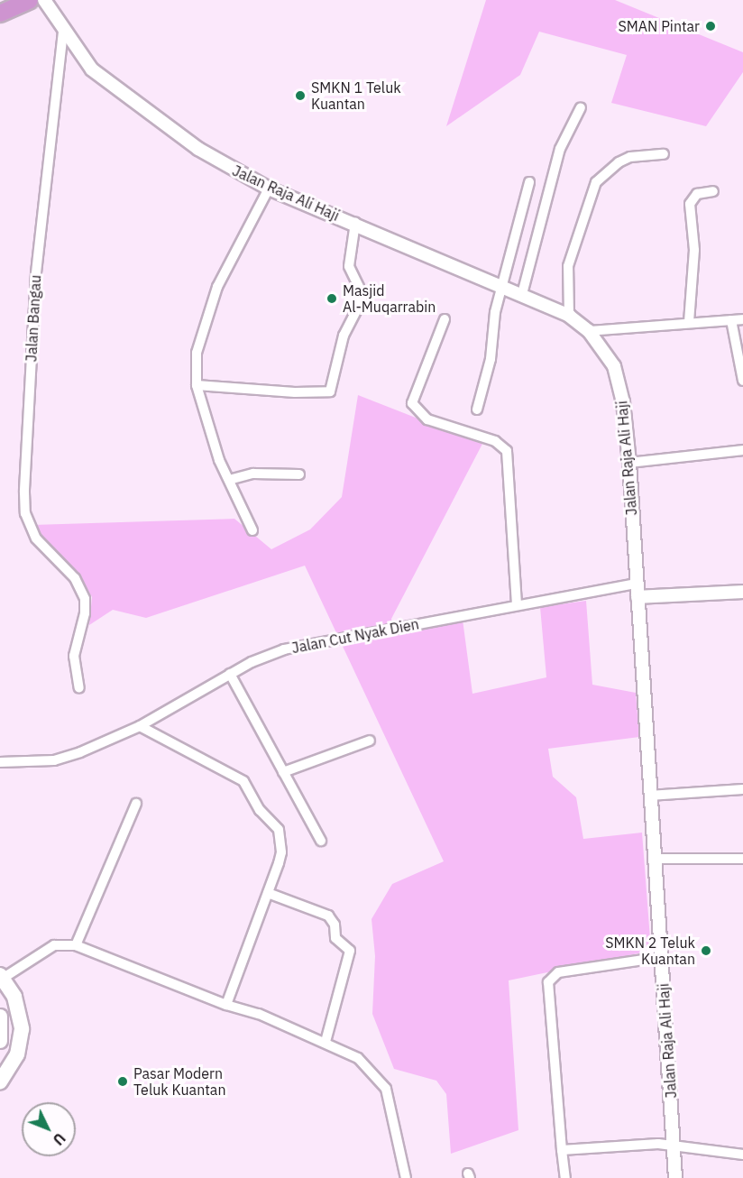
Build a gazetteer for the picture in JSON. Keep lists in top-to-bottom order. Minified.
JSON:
{"streets":{"street":["Jalan Raja Ali Haji","Jalan Bangau","Jalan Cut Nyak Dien"]},"crossings":[["Jalan Raja Ali Haji","Jalan Bangau"],["Jalan Raja Ali Haji","Jalan Cut Nyak Dien"]],"places":["SMAN Pintar","SMKN 1 Teluk Kuantan","Masjid Al-Muqarrabin","SMKN 2 Teluk Kuantan","Pasar Modern Teluk Kuantan"],"north":"bottom right"}
